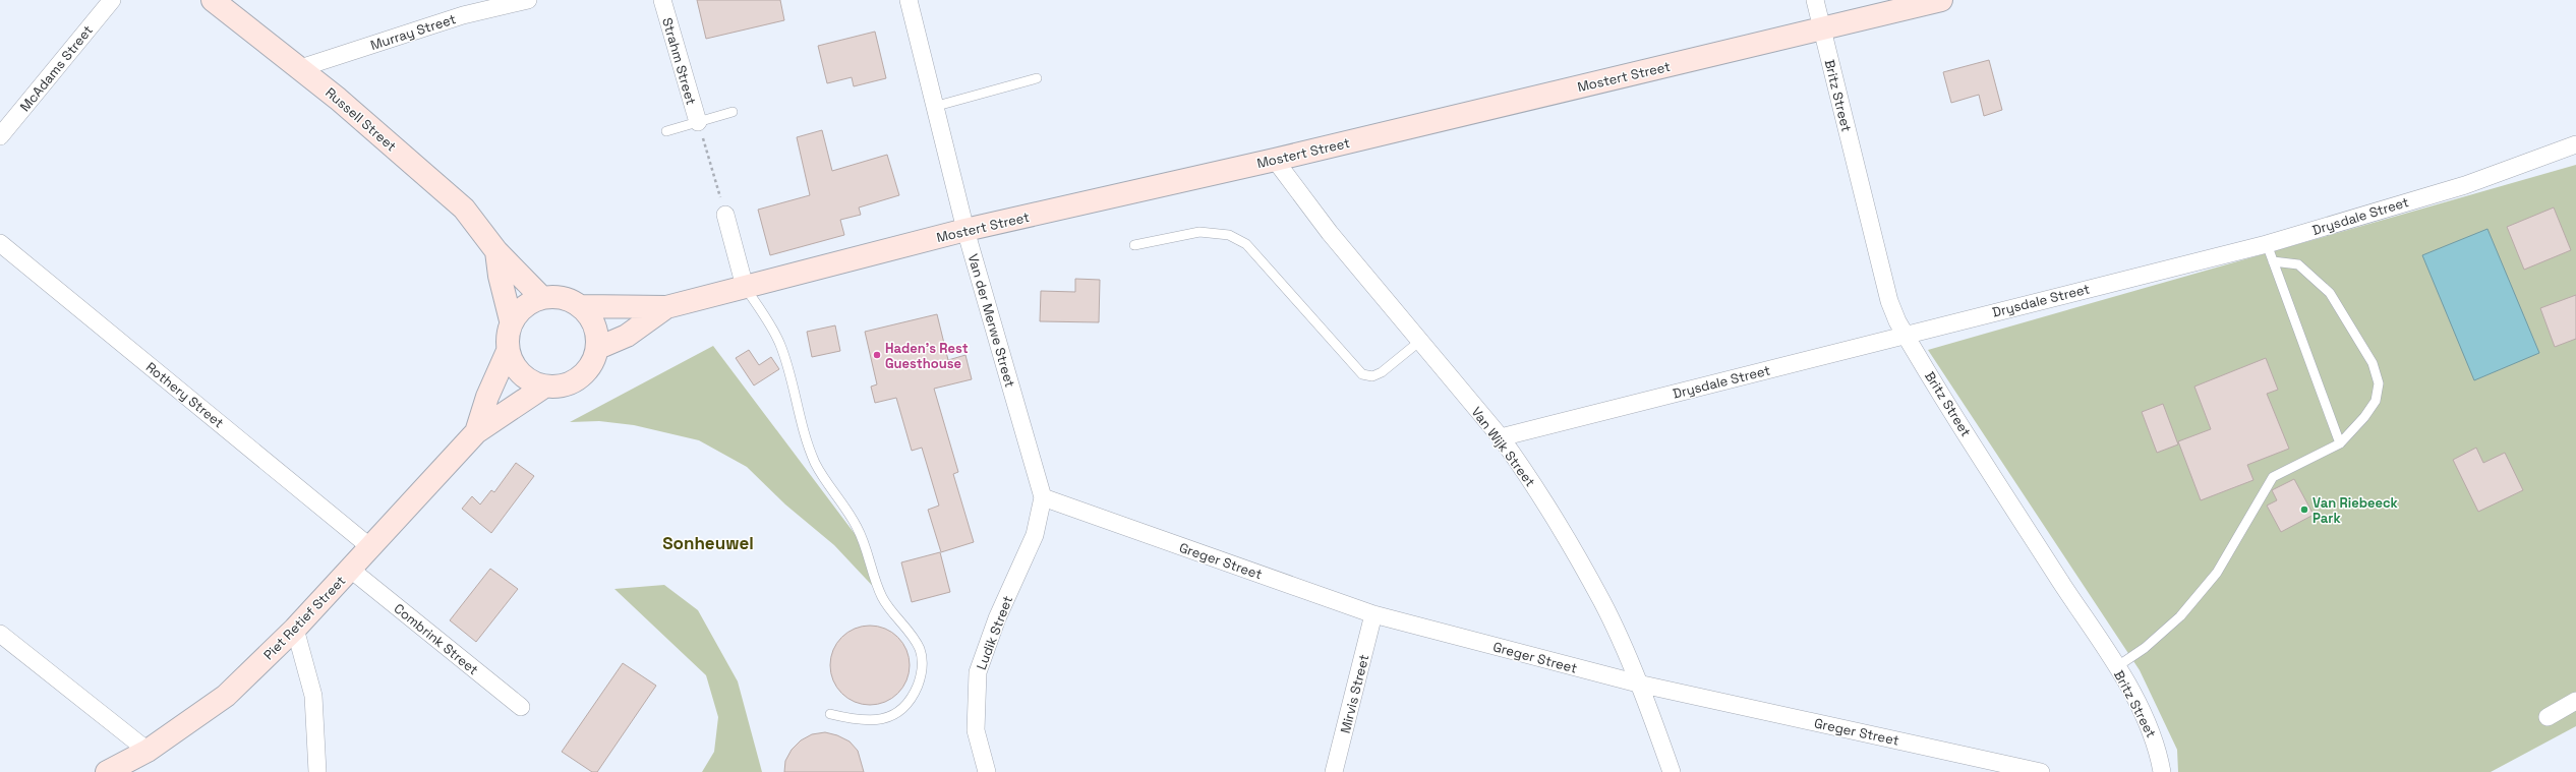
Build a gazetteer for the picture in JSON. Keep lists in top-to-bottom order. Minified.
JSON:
{"streets":{"street":["Murray Street","Strahm Street","McAdams Street","Mostert Street","Britz Street","Russell Street","Drysdale Street","Van der Merwe Street","Rothery Street","Van Wijk Street","Greger Street","Piet Retief Street","Ludik Street","Combrink Street","Mirvis Street"]},"crossings":[["Murray Street","Russell Street"],["Mostert Street","Britz Street"],["Mostert Street","Russell Street"],["Mostert Street","Van der Merwe Street"],["Mostert Street","Van Wijk Street"],["Mostert Street","Piet Retief Street"],["Britz Street","Drysdale Street"],["Russell Street","Piet Retief Street"],["Drysdale Street","Van Wijk Street"],["Van der Merwe Street","Greger Street"],["Van der Merwe Street","Ludik Street"],["Rothery Street","Piet Retief Street"],["Van Wijk Street","Greger Street"],["Greger Street","Ludik Street"],["Greger Street","Mirvis Street"],["Piet Retief Street","Combrink Street"]],"districts":["Sonheuwel"],"places":["Haden's Rest Guesthouse","Van Riebeeck Park"]}
